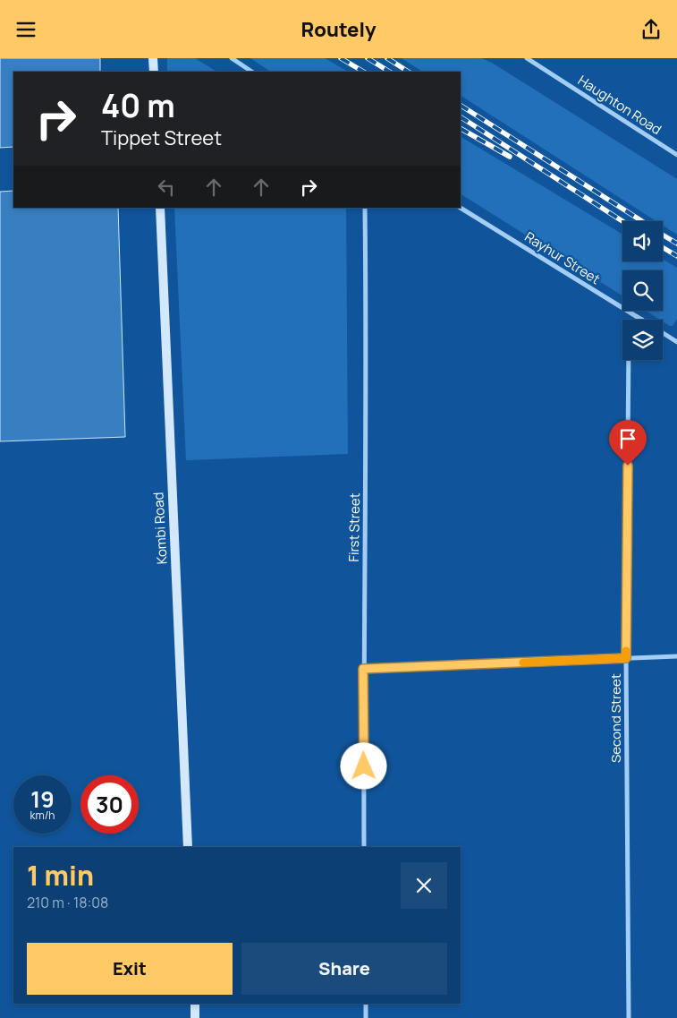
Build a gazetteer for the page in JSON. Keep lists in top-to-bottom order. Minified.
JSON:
{"streets":{"main road":["Kombi Road"],"street":["Haughton Road","Rayhur Street","First Street","Second Street"]},"page":{"header":"Routely","turn":["40 m","Tippet Street"],"speed":"19 km/h","limit":"30","heading":["1 min","210 m · 18:08"],"buttons":["Exit","Share"]}}
